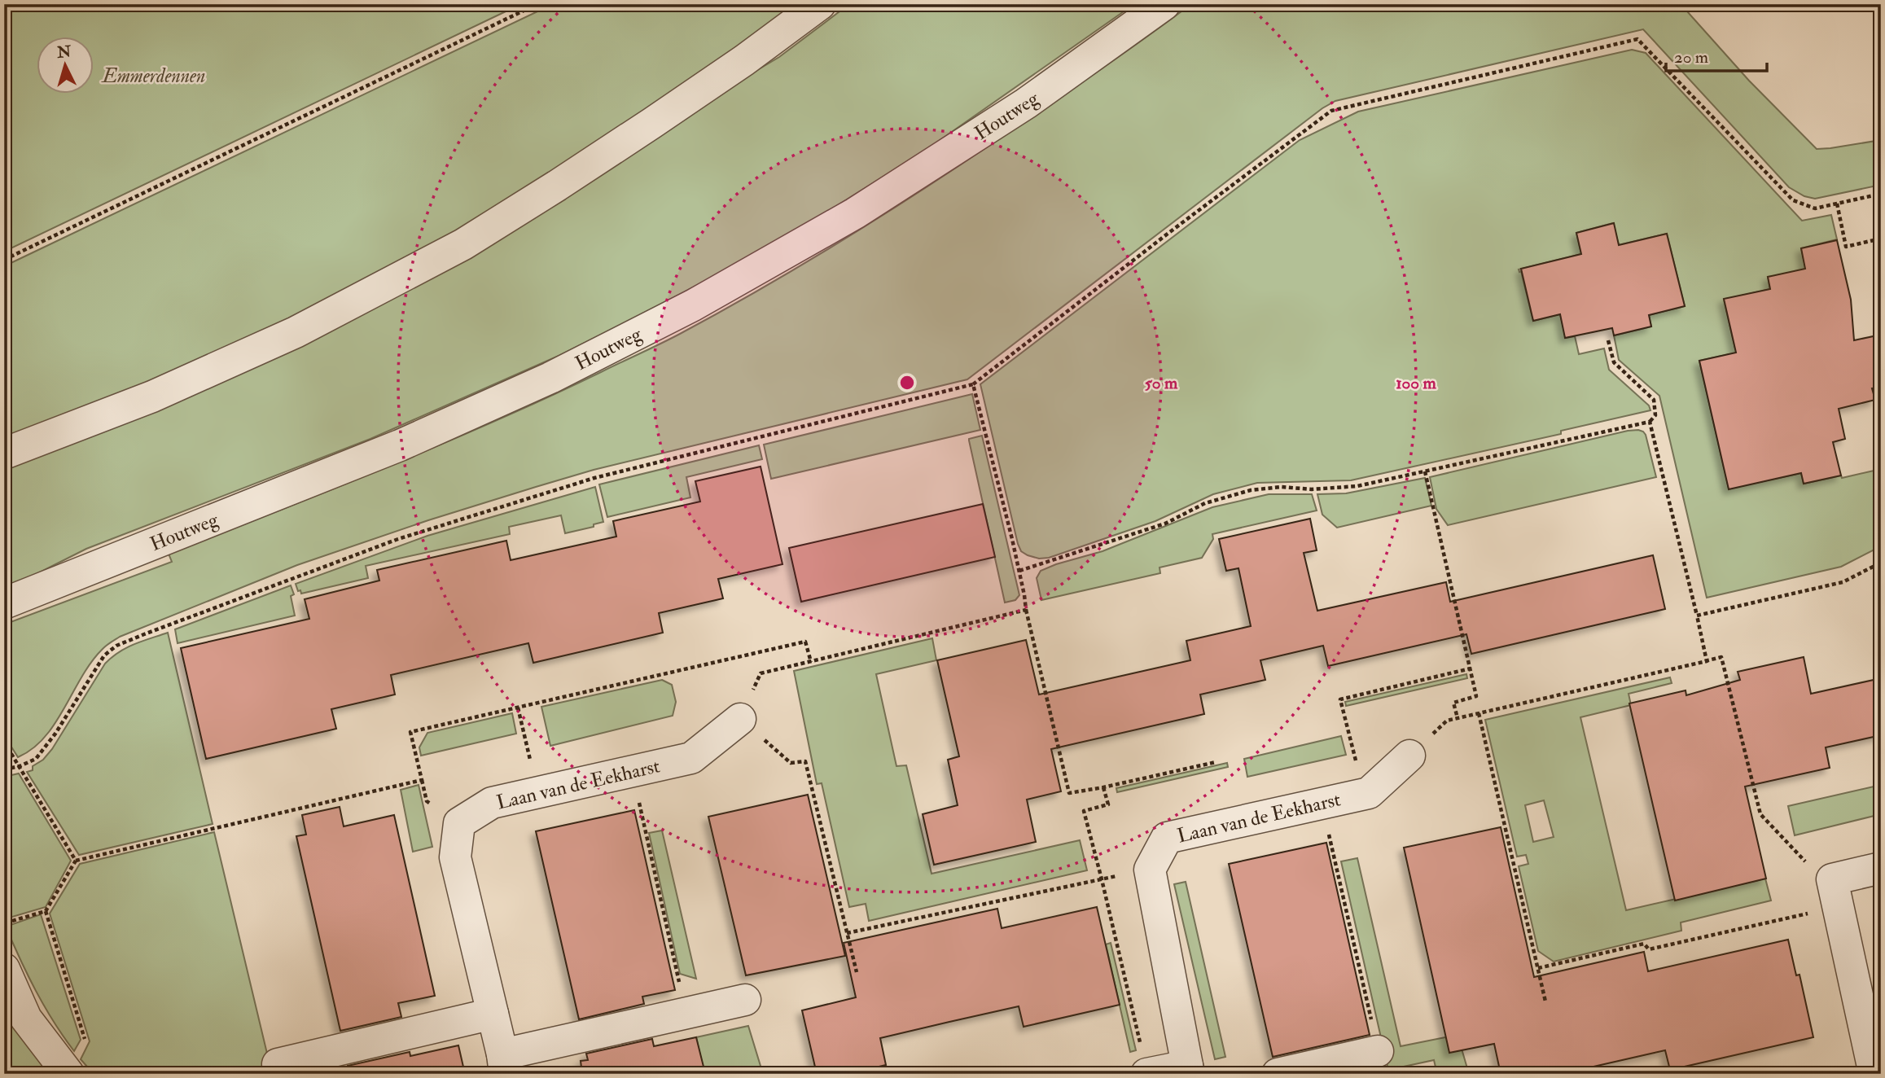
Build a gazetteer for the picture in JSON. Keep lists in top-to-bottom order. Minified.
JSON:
{"streets":{"street":["Houtweg","Laan van de Eekharst"]},"parks":["Emmerdennen"],"scale_bar":"20 m","north":"top","rings":["50 m","100 m"]}
